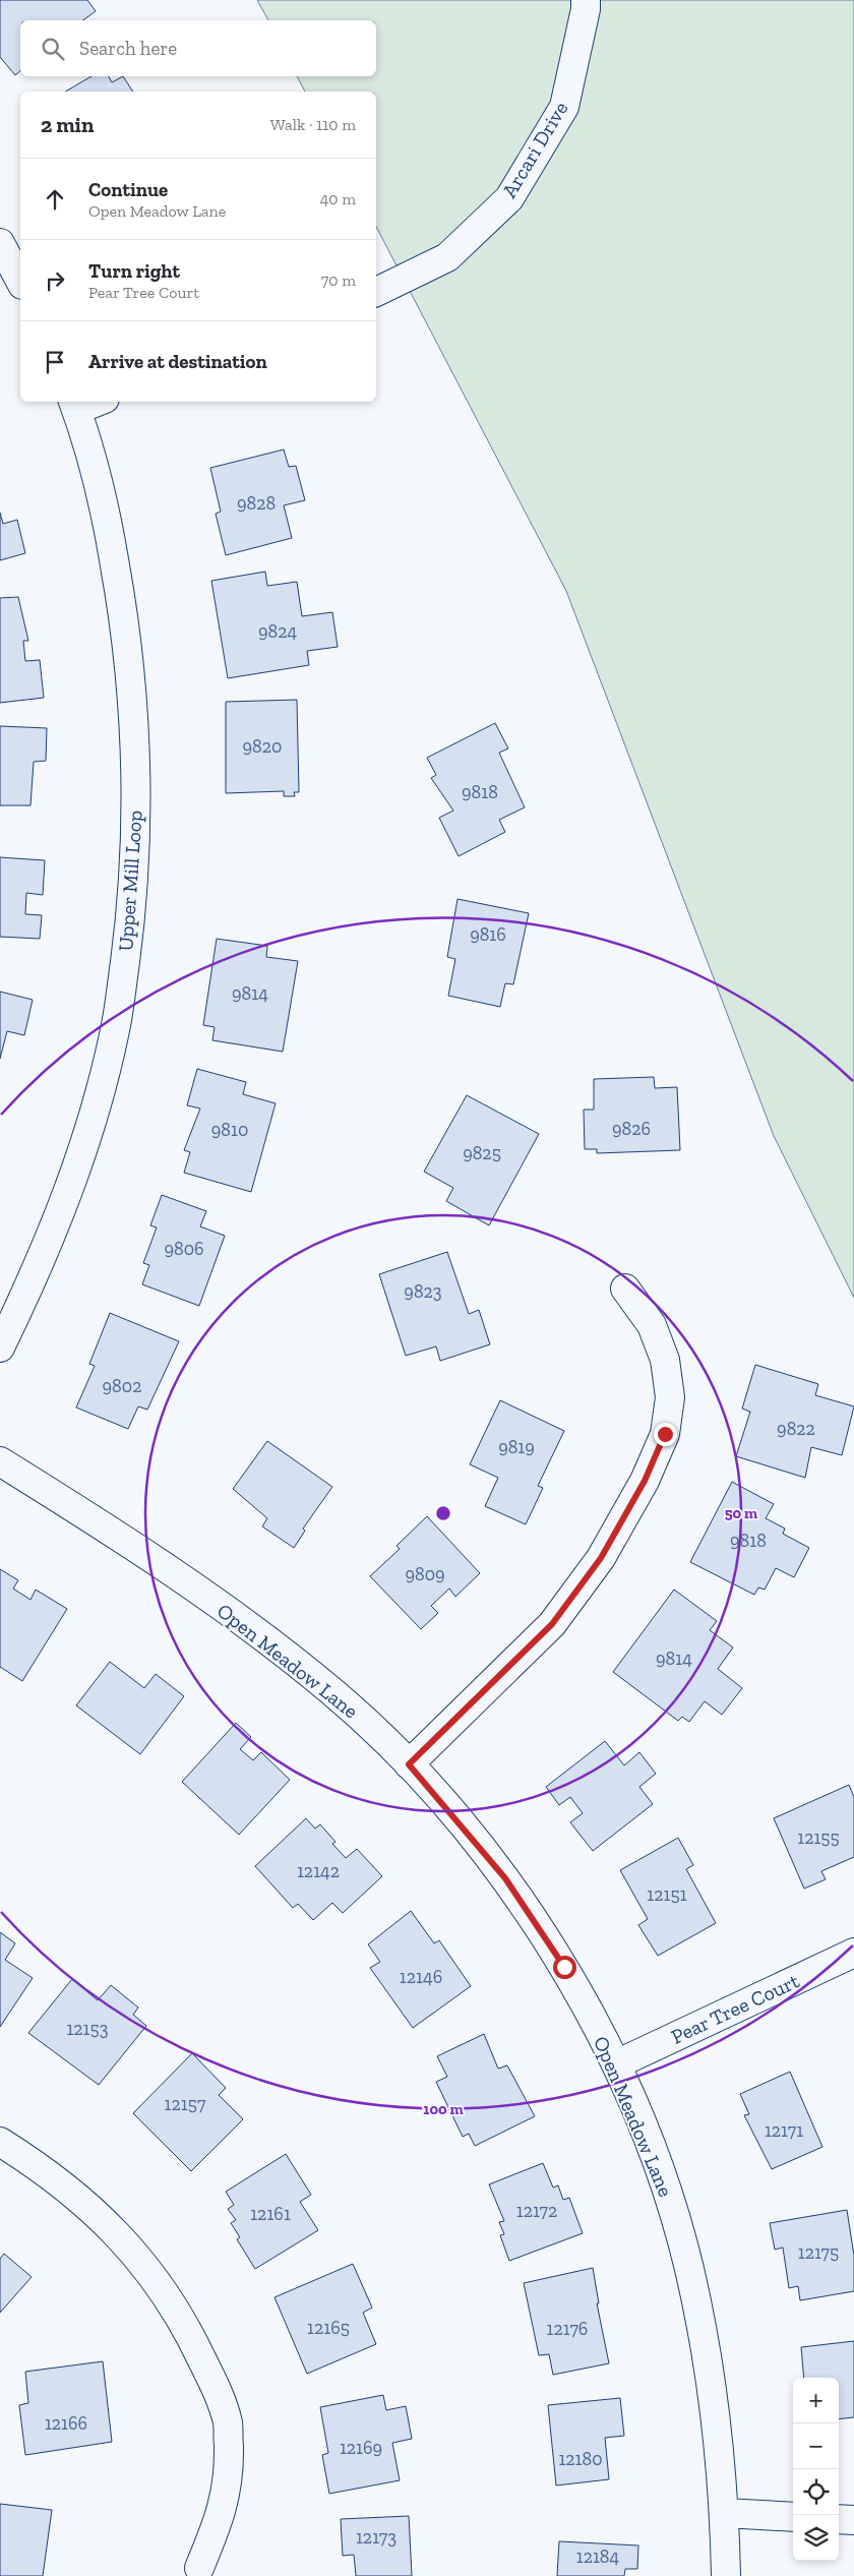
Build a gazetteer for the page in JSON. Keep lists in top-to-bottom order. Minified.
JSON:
{"streets":{"street":["Arcari Drive","Upper Mill Loop","Open Meadow Lane","Pear Tree Court"]},"crossings":[["Open Meadow Lane","Pear Tree Court"]],"house_numbers":["9828","9824","9820","9818","9816","9814","9826","9810","9825","9806","9823","9802","9822","9819","9818","9809","9814","12155","12142","12151","12146","12153","12157","12171","12172","12161","12175","12165","12176","12166","12169","12180","12173","12184"],"page":{"search":"Search here","heading":["2 min","Walk · 110 m"],"list":[["Continue","Open Meadow Lane","40 m"],["Turn right","Pear Tree Court","70 m"],"Arrive at destination"],"map_buttons":["+","−"]},"rings":["50 m","100 m"]}
